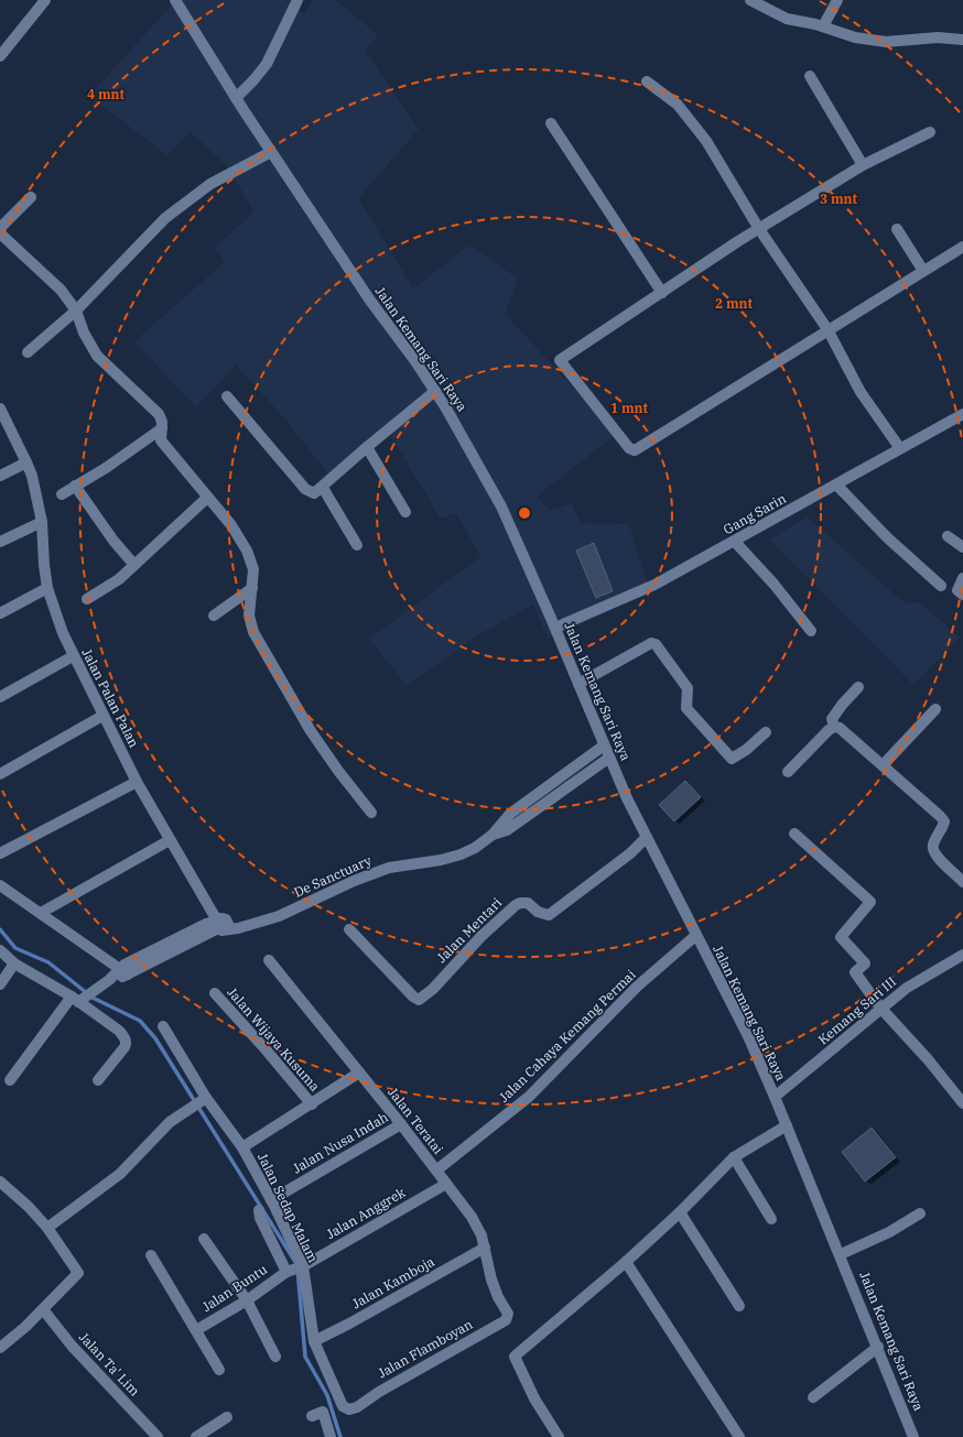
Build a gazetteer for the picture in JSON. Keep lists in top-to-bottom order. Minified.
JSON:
{"streets":{"street":["Jalan Kemang Sari Raya","Gang Sarin","Jalan Palan Palan","De Sanctuary","Jalan Mentari","Kemang Sari III","Jalan Cahaya Kemang Permai","Jalan Wijaya Kusuma","Jalan Teratai","Jalan Nusa Indah","Jalan Sedap Malam","Jalan Anggrek","Jalan Kamboja","Jalan Buntu","Jalan Flamboyan","Jalan Ta' Lim"]},"crossings":[["Jalan Kemang Sari Raya","Gang Sarin"],["Jalan Kemang Sari Raya","De Sanctuary"],["Jalan Kemang Sari Raya","Jalan Mentari"],["Jalan Kemang Sari Raya","Kemang Sari III"],["Jalan Kemang Sari Raya","Jalan Cahaya Kemang Permai"],["Jalan Palan Palan","De Sanctuary"],["Jalan Cahaya Kemang Permai","Jalan Teratai"],["Jalan Teratai","Jalan Nusa Indah"],["Jalan Teratai","Jalan Anggrek"],["Jalan Teratai","Jalan Kamboja"],["Jalan Teratai","Jalan Flamboyan"],["Jalan Nusa Indah","Jalan Sedap Malam"],["Jalan Sedap Malam","Jalan Anggrek"],["Jalan Sedap Malam","Jalan Kamboja"],["Jalan Sedap Malam","Jalan Buntu"],["Jalan Sedap Malam","Jalan Flamboyan"],["Jalan Anggrek","Jalan Buntu"]],"rings":["4 mnt","3 mnt","2 mnt","1 mnt"]}
